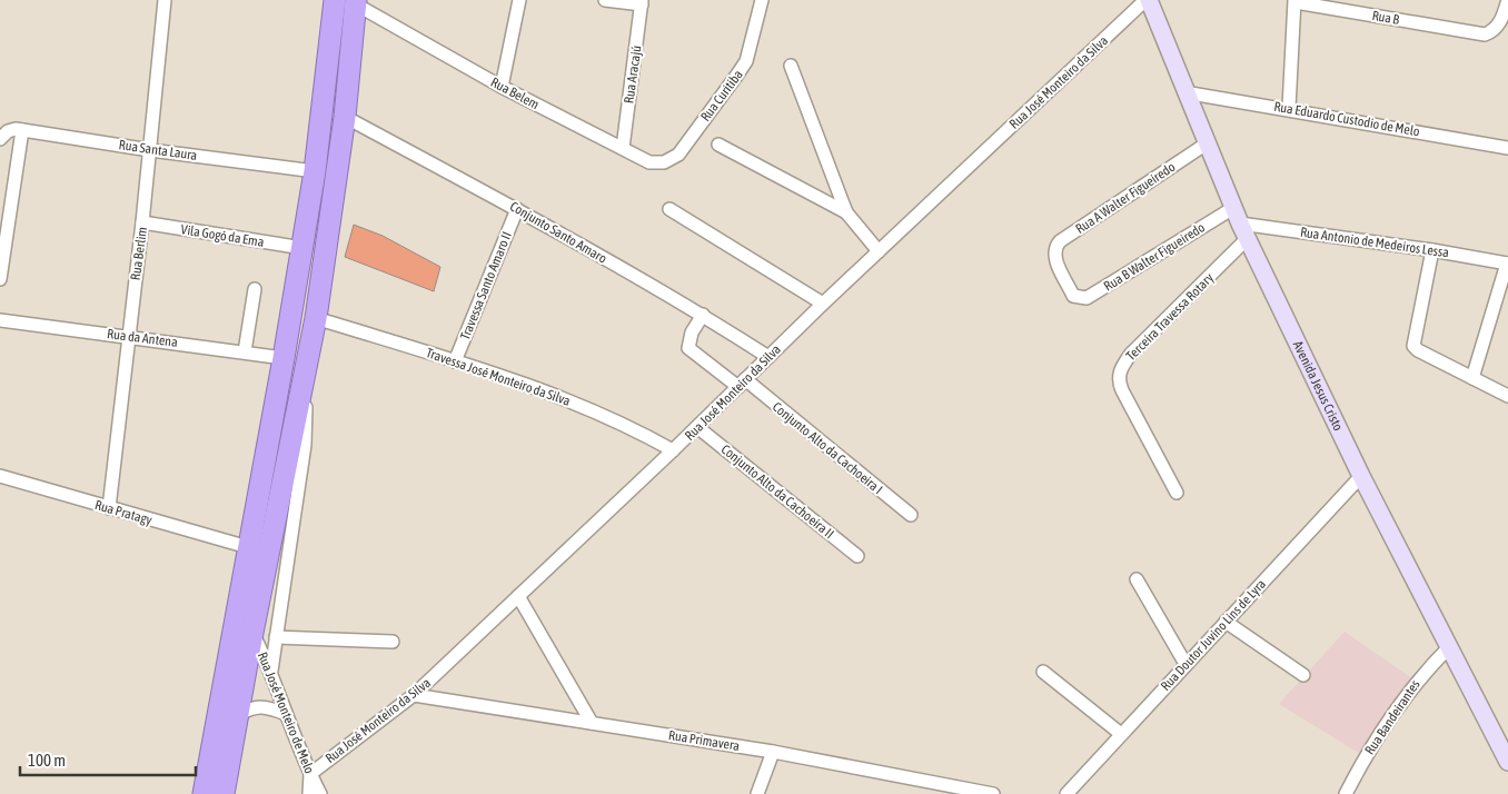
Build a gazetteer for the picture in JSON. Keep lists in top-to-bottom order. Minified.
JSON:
{"streets":{"main road":["Avenida Jesus Cristo"],"street":["Rua B","Rua Aracajú","Rua José Monteiro da Silva","Rua Belem","Rua Curitiba","Rua Eduardo Custodio de Melo","Rua Santa Laura","Rua A Walter Figueiredo","Conjunto Santo Amaro","Vila Gogó da Ema","Rua Antonio de Medeiros Lessa","Rua Berlim","Rua B Walter Figueiredo","Travessa Santo Amaro II","Terceira Travessa Rotary","Rua da Antena","Travessa José Monteiro da Silva","Conjunto Alto da Cachoeira I","Conjunto Alto da Cachoeira II","Rua Pratagy","Rua Doutor Juvino Lins de Lyra","Rua José Monteiro de Melo","Rua Bandeirantes","Rua Primavera"]},"crossings":[["Rua Aracajú","Rua Belem"],["Rua José Monteiro da Silva","Conjunto Santo Amaro"],["Rua José Monteiro da Silva","Travessa José Monteiro da Silva"],["Rua José Monteiro da Silva","Avenida Jesus Cristo"],["Rua José Monteiro da Silva","Conjunto Alto da Cachoeira I"],["Rua José Monteiro da Silva","Conjunto Alto da Cachoeira II"],["Rua José Monteiro da Silva","Rua José Monteiro de Melo"],["Rua José Monteiro da Silva","Rua Primavera"],["Rua Belem","Rua Curitiba"],["Rua Eduardo Custodio de Melo","Avenida Jesus Cristo"],["Rua Santa Laura","Rua Berlim"],["Rua A Walter Figueiredo","Rua B Walter Figueiredo"],["Rua A Walter Figueiredo","Avenida Jesus Cristo"],["Conjunto Santo Amaro","Travessa Santo Amaro II"],["Conjunto Santo Amaro","Conjunto Alto da Cachoeira I"],["Vila Gogó da Ema","Rua Berlim"],["Rua Antonio de Medeiros Lessa","Rua B Walter Figueiredo"],["Rua Antonio de Medeiros Lessa","Avenida Jesus Cristo"],["Rua Berlim","Rua da Antena"],["Rua Berlim","Rua Pratagy"],["Rua B Walter Figueiredo","Avenida Jesus Cristo"],["Travessa Santo Amaro II","Travessa José Monteiro da Silva"],["Terceira Travessa Rotary","Avenida Jesus Cristo"],["Avenida Jesus Cristo","Rua Doutor Juvino Lins de Lyra"],["Avenida Jesus Cristo","Rua Bandeirantes"]],"scale_bar":"100 m"}
